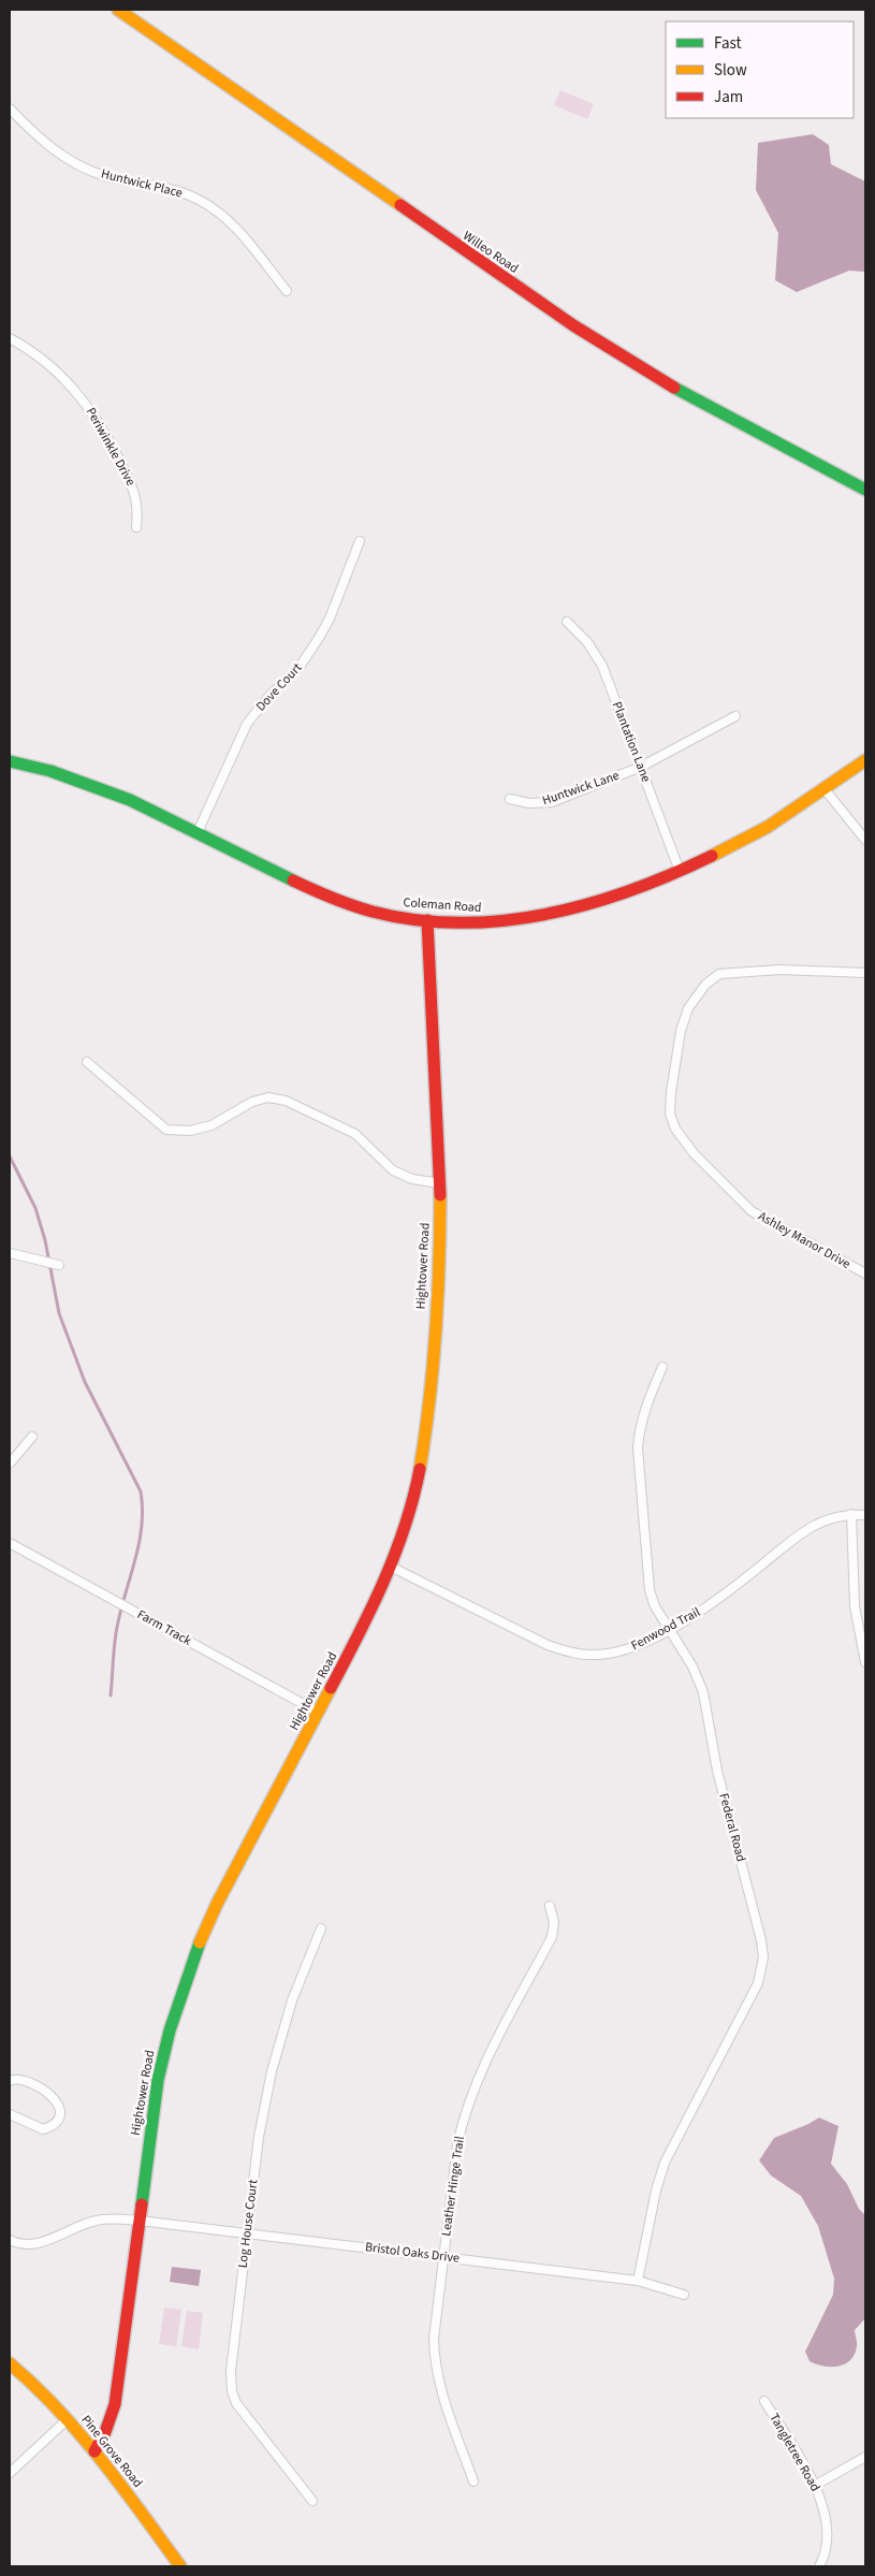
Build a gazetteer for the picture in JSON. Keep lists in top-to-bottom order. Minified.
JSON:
{"streets":{"street":["Huntwick Place","Willeo Road","Periwinkle Drive","Dove Court","Plantation Lane","Huntwick Lane","Coleman Road","Ashley Manor Drive","Hightower Road","Farm Track","Fenwood Trail","Federal Road","Leather Hinge Trail","Log House Court","Bristol Oaks Drive","Pine Grove Road","Tangletree Road"]},"crossings":[["Dove Court","Coleman Road"],["Plantation Lane","Huntwick Lane"],["Plantation Lane","Coleman Road"],["Coleman Road","Hightower Road"],["Hightower Road","Farm Track"],["Hightower Road","Fenwood Trail"],["Hightower Road","Bristol Oaks Drive"],["Hightower Road","Pine Grove Road"],["Fenwood Trail","Federal Road"],["Federal Road","Bristol Oaks Drive"],["Leather Hinge Trail","Bristol Oaks Drive"],["Log House Court","Bristol Oaks Drive"]],"legend":["Fast","Slow","Jam"]}
